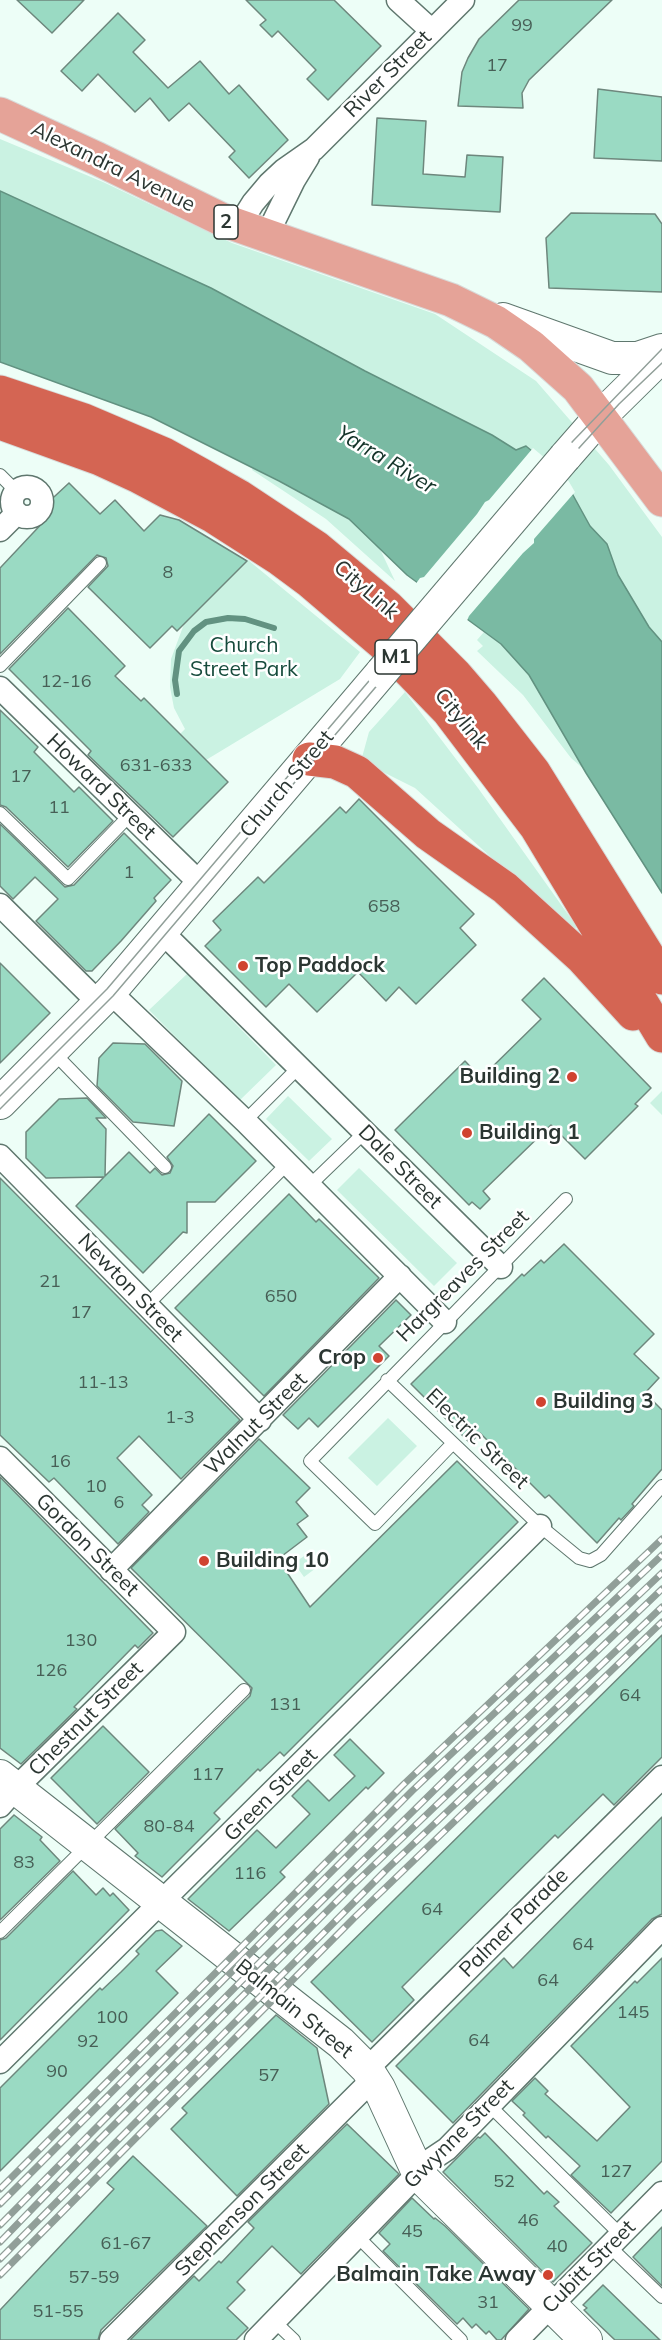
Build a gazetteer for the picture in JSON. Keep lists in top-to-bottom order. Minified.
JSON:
{"streets":{"highway":["CityLink","M1"],"main road":["Alexandra Avenue","2","Church Street","Balmain Street"],"street":["River Street","Howard Street","Dale Street","Newton Street","Walnut Street","Gordon Street","Chestnut Street","Green Street","Palmer Parade","Gwynne Street","Stephenson Street","Cubitt Street"],"lane":["Citylink","Hargreaves Street","Electric Street"]},"crossings":[["River Street","Alexandra Avenue"],["Alexandra Avenue","Church Street"],["M1","Citylink"],["Citylink","Church Street"],["Church Street","Howard Street"],["Church Street","Dale Street"],["Dale Street","Hargreaves Street"],["Hargreaves Street","Electric Street"],["Newton Street","Walnut Street"],["Walnut Street","Gordon Street"],["Electric Street","Green Street"],["Gordon Street","Chestnut Street"],["Chestnut Street","Balmain Street"],["Green Street","Balmain Street"],["Palmer Parade","Balmain Street"],["Palmer Parade","Stephenson Street"],["Balmain Street","Gwynne Street"],["Balmain Street","Stephenson Street"],["Balmain Street","Cubitt Street"]],"water":["Yarra River"],"parks":["Church Street Park"],"places":["Top Paddock","Building 2","Building 1","Crop","Building 3","Building 10","Balmain Take Away"],"house_numbers":["99","17","8","12-16","631-633","17","11","1","658","21","650","17","11-13","1-3","16","10","6","130","126","64","131","117","80-84","83","116","64","64","64","145","100","64","92","90","57","127","52","46","45","61-67","40","57-59","31","51-55"]}
